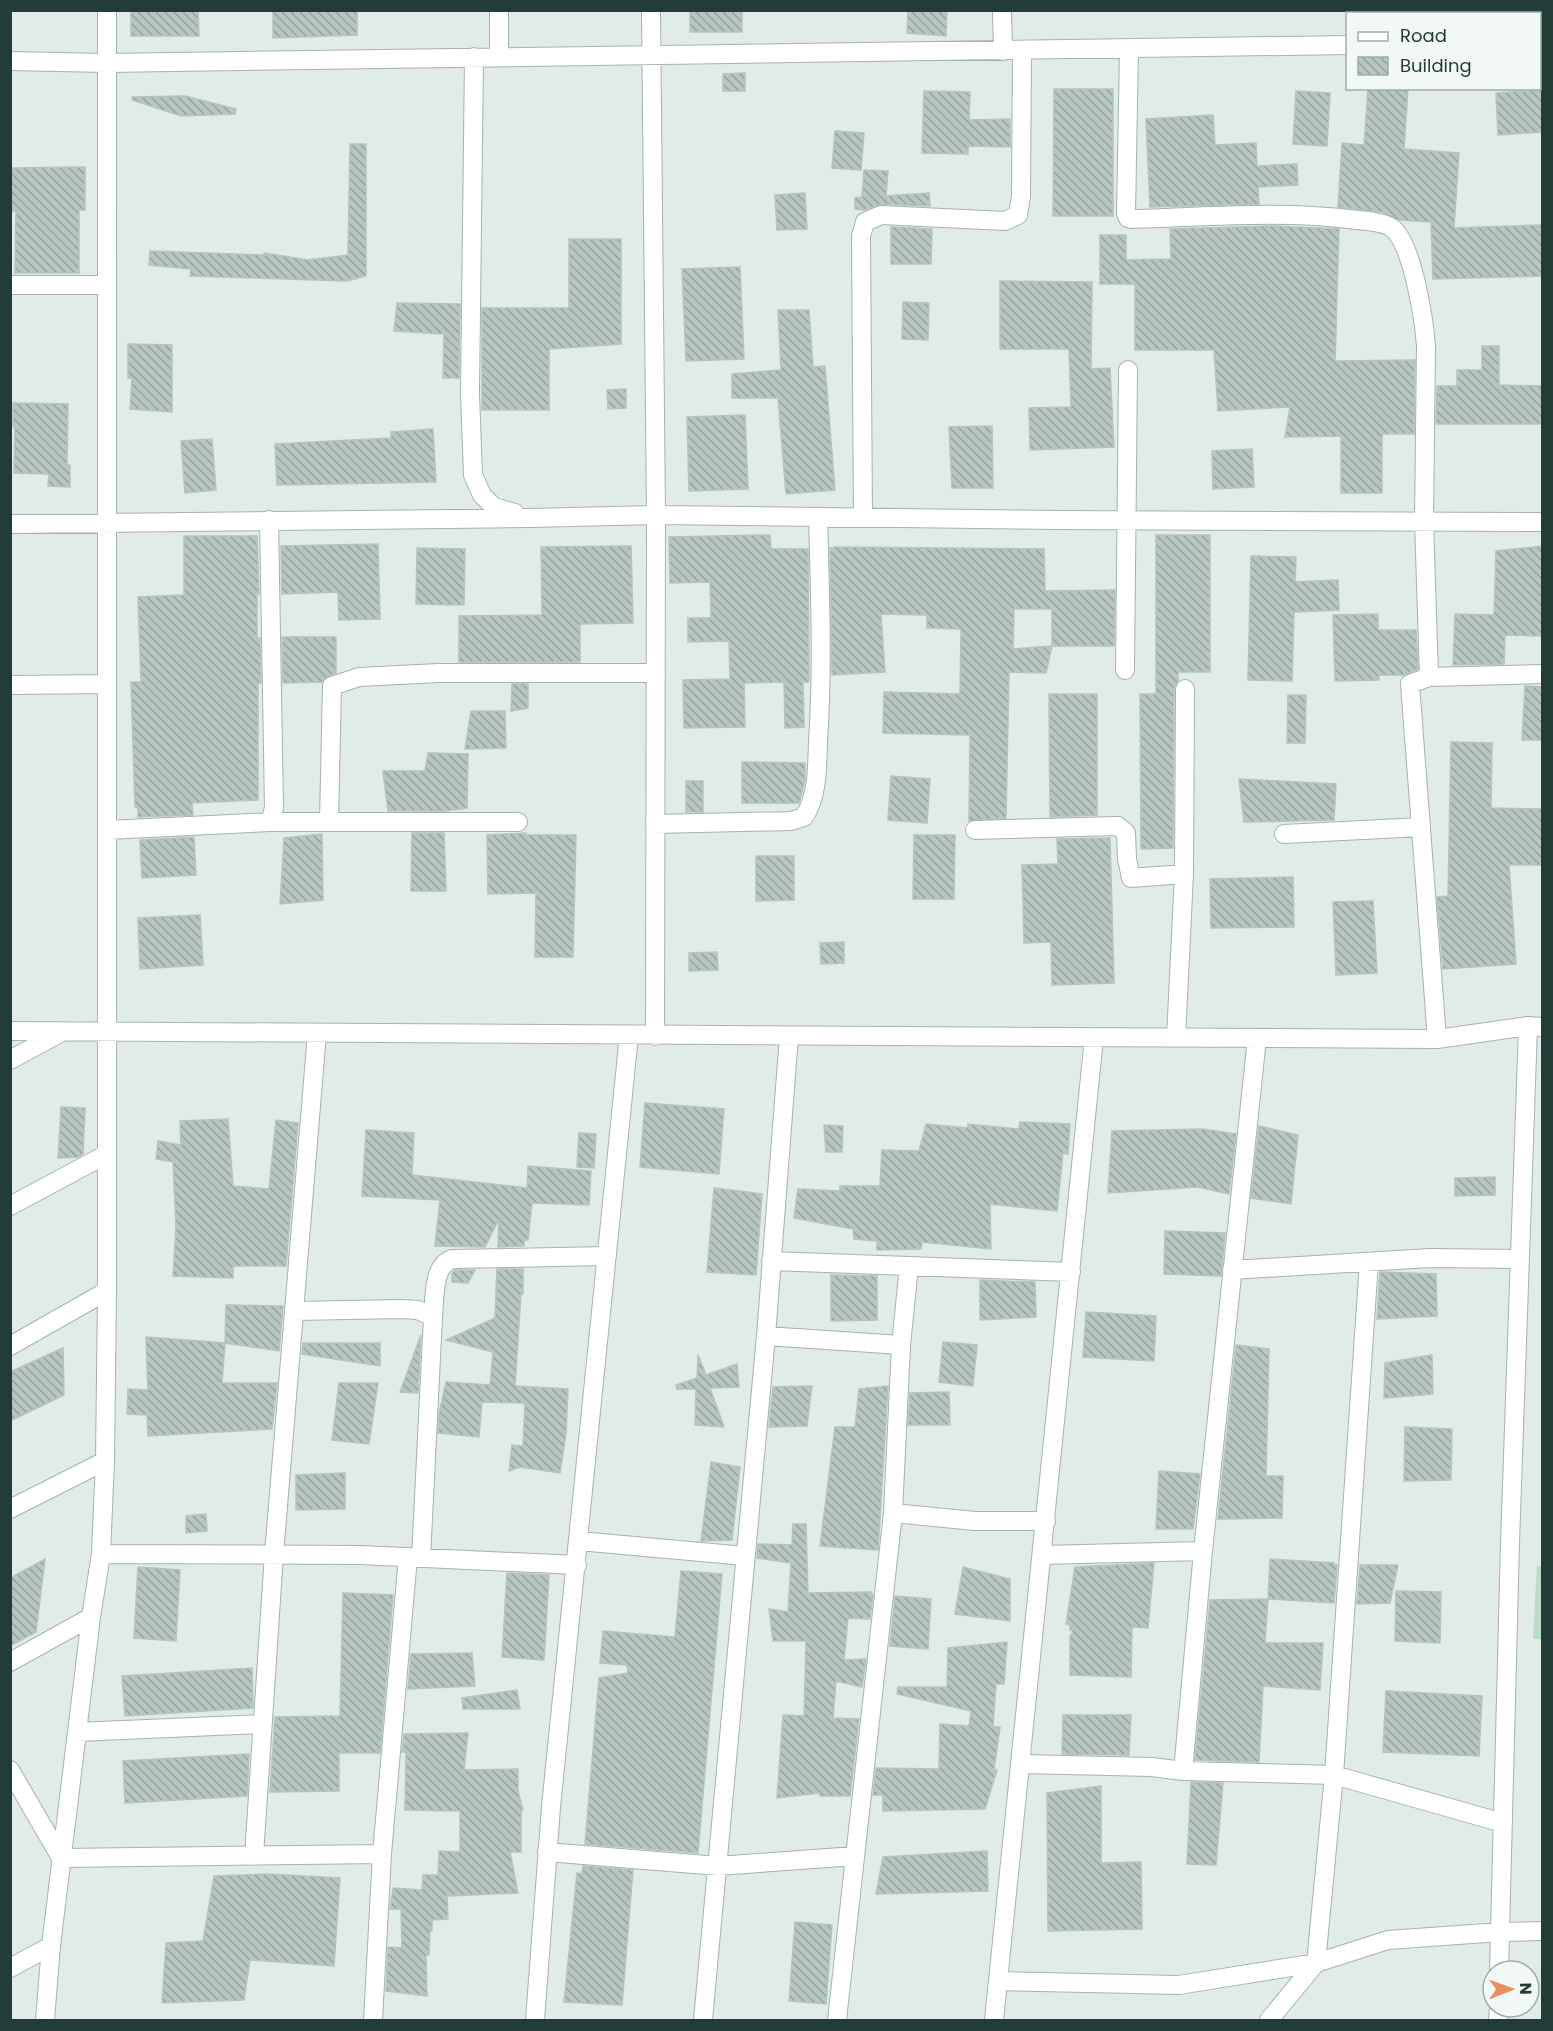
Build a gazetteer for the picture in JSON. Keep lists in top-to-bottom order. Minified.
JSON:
{"legend":["Road","Building"],"north":"right"}
